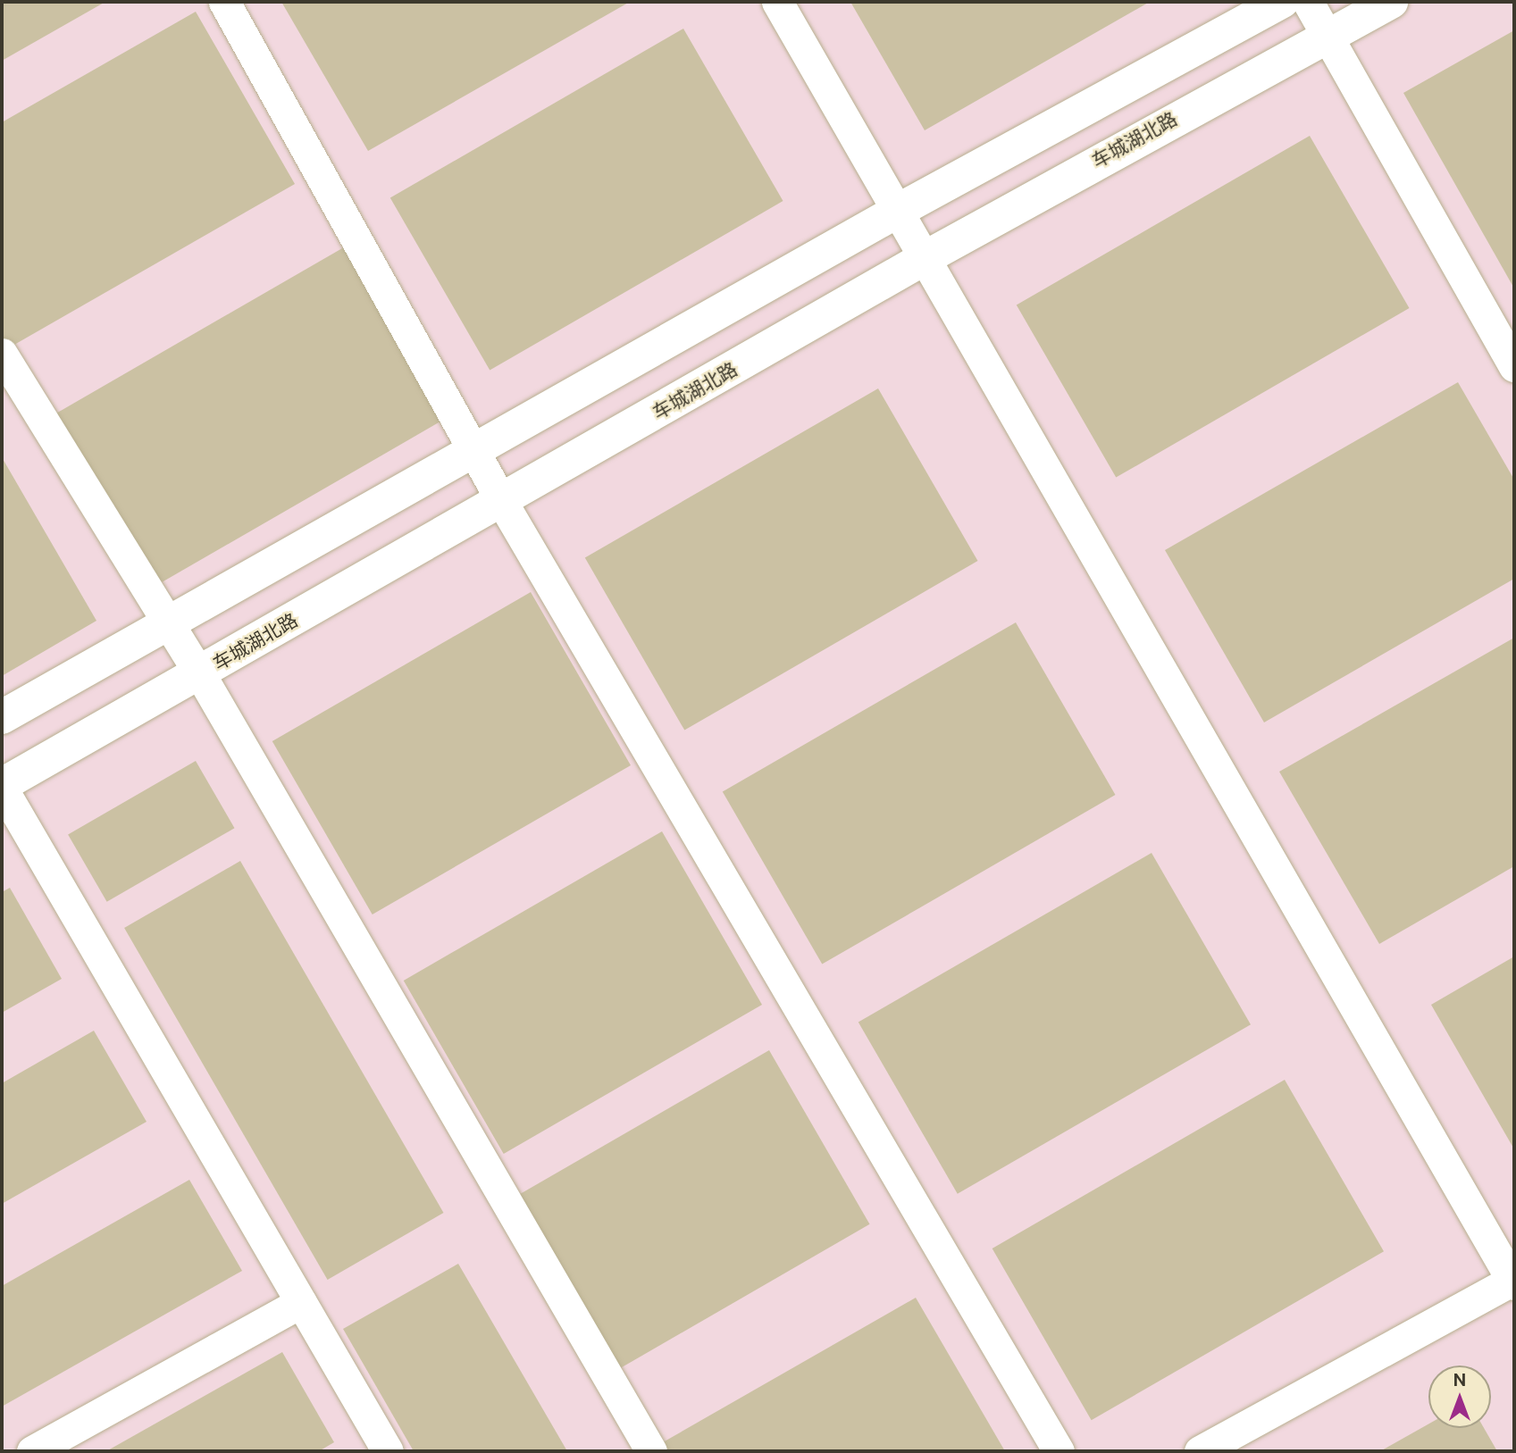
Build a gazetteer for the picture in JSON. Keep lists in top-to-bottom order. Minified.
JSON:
{"streets":{"main road":["车城湖北路"]},"north":"top"}
